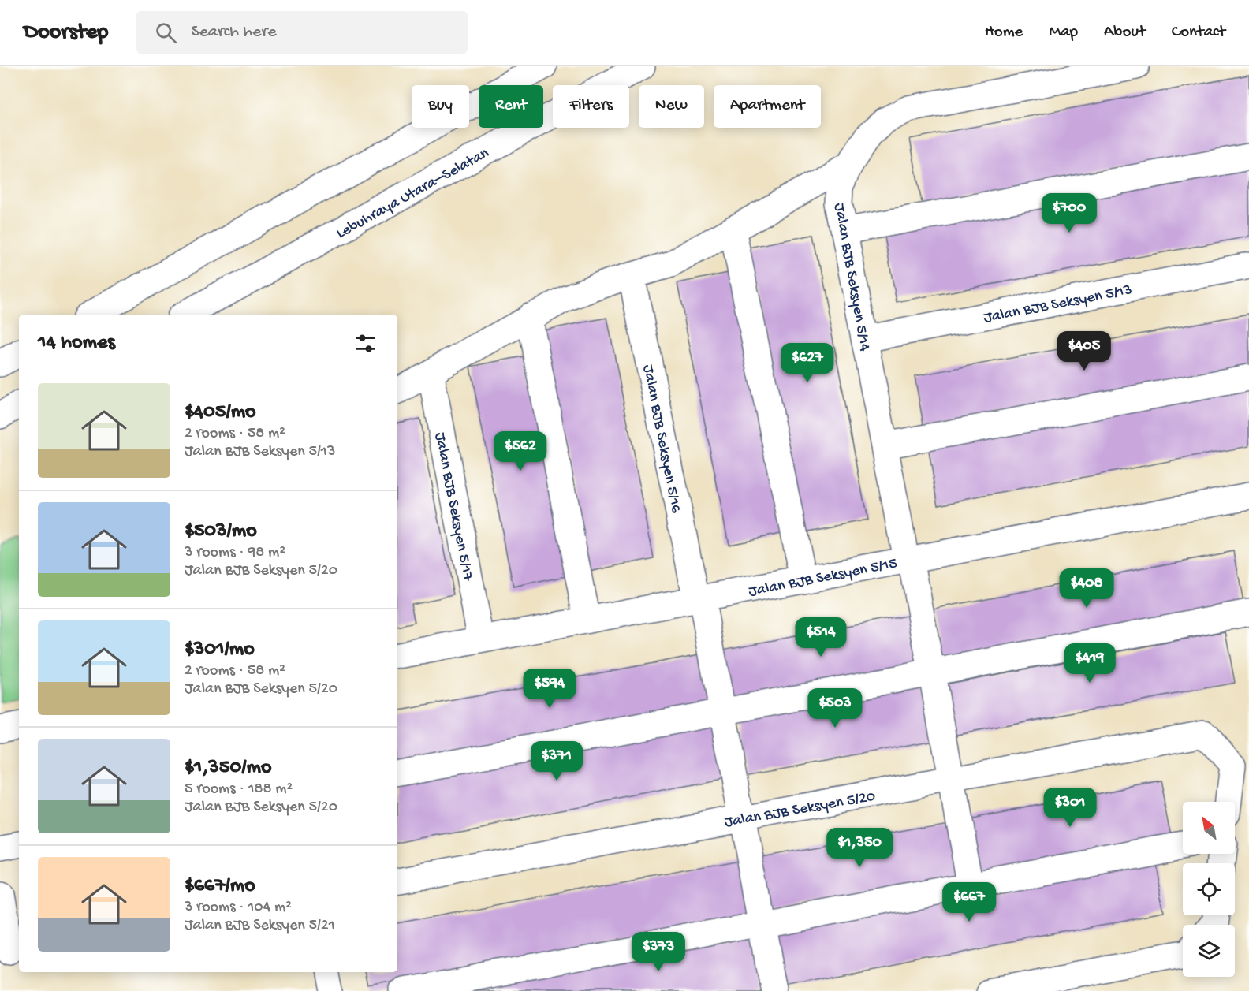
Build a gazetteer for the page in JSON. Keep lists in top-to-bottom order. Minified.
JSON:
{"streets":{"main road":["Lebuhraya Utara–Selatan","Jalan BJB Seksyen 5/14","Jalan BJB Seksyen 5/13","Jalan BJB Seksyen 5/16","Jalan BJB Seksyen 5/17","Jalan BJB Seksyen 5/15","Jalan BJB Seksyen 5/20"]},"crossings":[["Jalan BJB Seksyen 5/14","Jalan BJB Seksyen 5/13"],["Jalan BJB Seksyen 5/14","Jalan BJB Seksyen 5/15"],["Jalan BJB Seksyen 5/14","Jalan BJB Seksyen 5/20"],["Jalan BJB Seksyen 5/16","Jalan BJB Seksyen 5/15"],["Jalan BJB Seksyen 5/16","Jalan BJB Seksyen 5/20"],["Jalan BJB Seksyen 5/17","Jalan BJB Seksyen 5/15"]],"north":"top left","page":{"header":"Doorstep","search":"Search here","nav":["Home","Map","About","Contact"],"chip":["Buy","Rent","Filters","New","Apartment"],"price":["$700","$405","$627","$562","$408","$514","$419","$594","$503","$371","$301","$1,350","$667","$373"],"heading":"14 homes","list":[{"name":"$405/mo","note":"2 rooms · 58 m² · Jalan BJB Seksyen 5/13"},{"name":"$503/mo","note":"3 rooms · 98 m² · Jalan BJB Seksyen 5/20"},{"name":"$301/mo","note":"2 rooms · 58 m² · Jalan BJB Seksyen 5/20"},{"name":"$1,350/mo","note":"5 rooms · 188 m² · Jalan BJB Seksyen 5/20"},{"name":"$667/mo","note":"3 rooms · 104 m² · Jalan BJB Seksyen 5/21"}]}}
